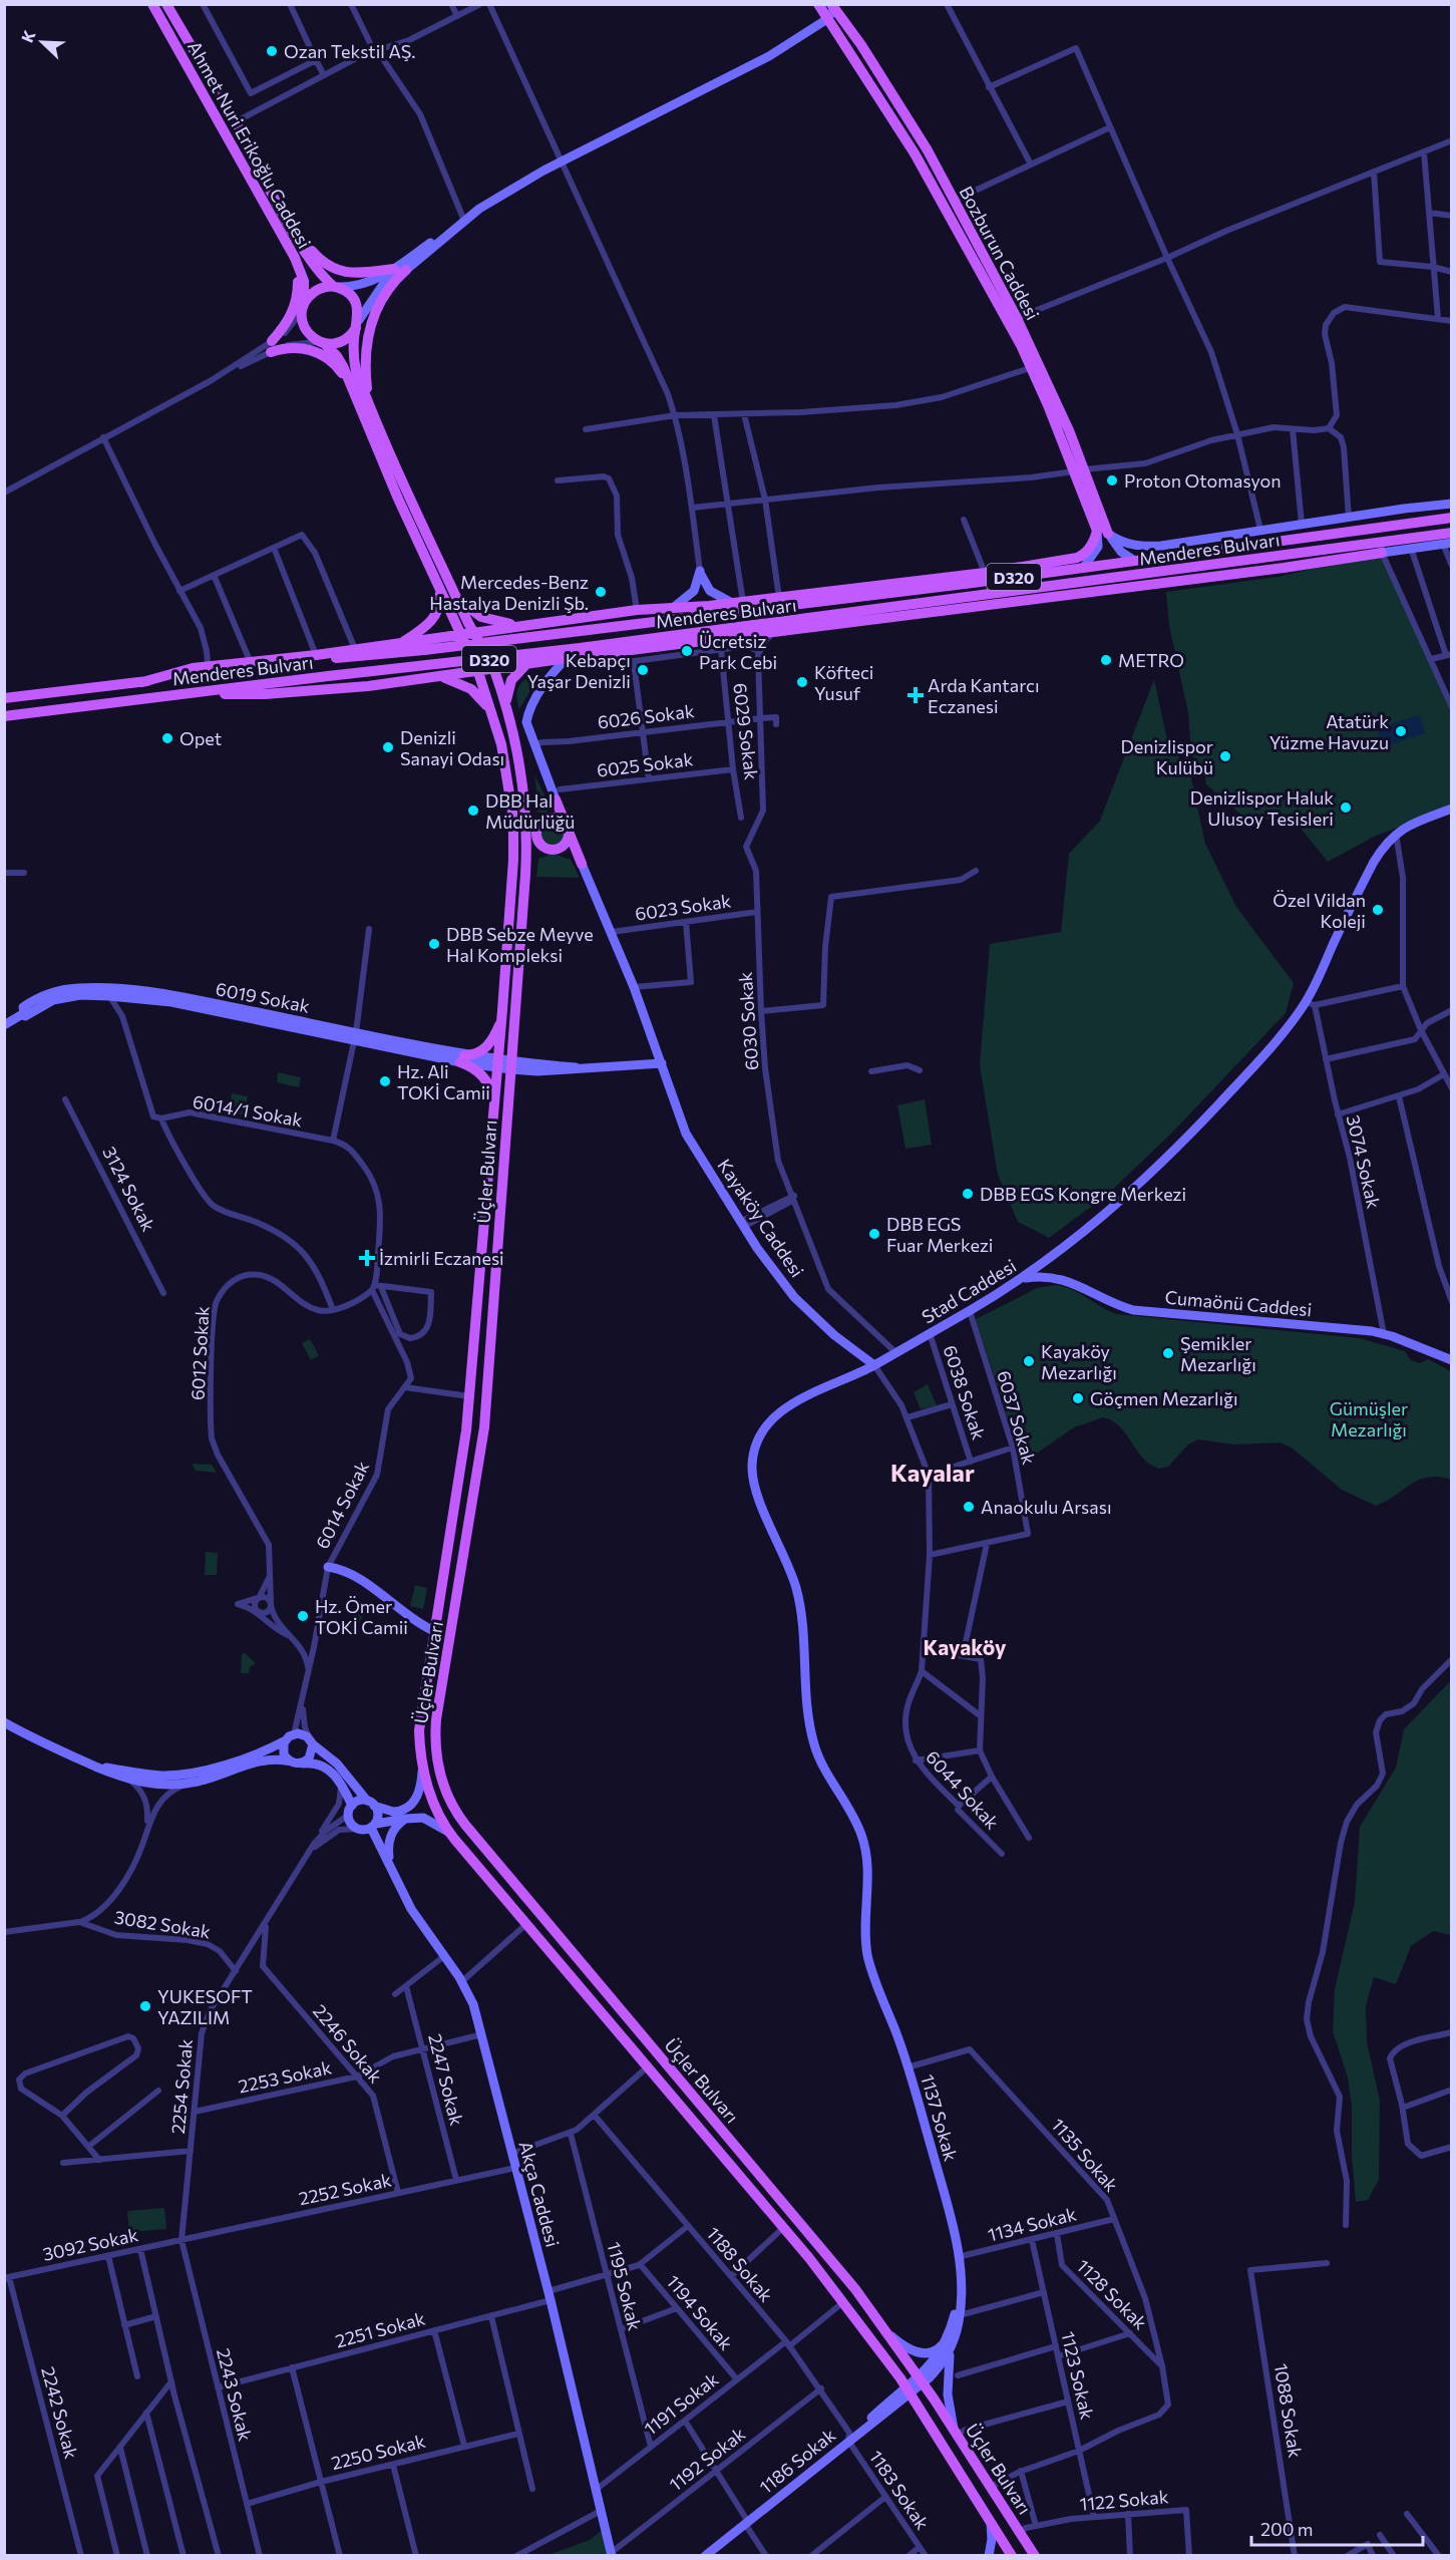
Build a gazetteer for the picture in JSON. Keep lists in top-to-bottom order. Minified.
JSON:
{"streets":{"main road":["Ahmet Nuri Erikoğlu Caddesi","Bozburun Caddesi","Menderes Bulvarı","D320","Üçler Bulvarı"],"street":["6026 Sokak","6029 Sokak","6025 Sokak","6023 Sokak","6019 Sokak","6030 Sokak","6014/1 Sokak","3074 Sokak","3124 Sokak","Kayaköy Caddesi","Stad Caddesi","Cumaönü Caddesi","6012 Sokak","6038 Sokak","6037 Sokak","6014 Sokak","6044 Sokak","3082 Sokak","2246 Sokak","2253 Sokak","2247 Sokak","2254 Sokak","1137 Sokak","1135 Sokak","2252 Sokak","Akça Caddesi","1134 Sokak","3092 Sokak","1188 Sokak","1195 Sokak","1128 Sokak","1194 Sokak","2251 Sokak","1123 Sokak","2243 Sokak","1191 Sokak","1088 Sokak","2242 Sokak","2250 Sokak","1192 Sokak","1186 Sokak","1183 Sokak","1122 Sokak"]},"crossings":[["6026 Sokak","6029 Sokak"],["6026 Sokak","6030 Sokak"],["6029 Sokak","6025 Sokak"],["6023 Sokak","6030 Sokak"],["6023 Sokak","Kayaköy Caddesi"],["6019 Sokak","Üçler Bulvarı"],["6019 Sokak","Kayaköy Caddesi"],["6030 Sokak","Stad Caddesi"],["3074 Sokak","Stad Caddesi"],["3074 Sokak","Cumaönü Caddesi"],["Üçler Bulvarı","1137 Sokak"],["Üçler Bulvarı","1191 Sokak"],["Üçler Bulvarı","1186 Sokak"],["Üçler Bulvarı","1122 Sokak"],["Kayaköy Caddesi","Stad Caddesi"],["Kayaköy Caddesi","6044 Sokak"],["Stad Caddesi","Cumaönü Caddesi"],["Stad Caddesi","6038 Sokak"],["Stad Caddesi","6037 Sokak"],["Stad Caddesi","1137 Sokak"],["6012 Sokak","6014 Sokak"],["3082 Sokak","2254 Sokak"],["2246 Sokak","2253 Sokak"],["2246 Sokak","2254 Sokak"],["2246 Sokak","2252 Sokak"],["2253 Sokak","2247 Sokak"],["2253 Sokak","2254 Sokak"],["2253 Sokak","Akça Caddesi"],["2247 Sokak","2252 Sokak"],["2254 Sokak","2252 Sokak"],["2254 Sokak","Akça Caddesi"],["2254 Sokak","3092 Sokak"],["2254 Sokak","2243 Sokak"],["1137 Sokak","1135 Sokak"],["1137 Sokak","1134 Sokak"],["1137 Sokak","1186 Sokak"],["1135 Sokak","1134 Sokak"],["1135 Sokak","1128 Sokak"],["1135 Sokak","1123 Sokak"],["2252 Sokak","Akça Caddesi"],["2252 Sokak","3092 Sokak"],["2252 Sokak","2243 Sokak"],["Akça Caddesi","2251 Sokak"],["Akça Caddesi","1191 Sokak"],["Akça Caddesi","1192 Sokak"],["1134 Sokak","1128 Sokak"],["1134 Sokak","1123 Sokak"],["3092 Sokak","2243 Sokak"],["3092 Sokak","2242 Sokak"],["1188 Sokak","1191 Sokak"],["1188 Sokak","1192 Sokak"],["1188 Sokak","1186 Sokak"],["1188 Sokak","1183 Sokak"],["1195 Sokak","2251 Sokak"],["1195 Sokak","1191 Sokak"],["1194 Sokak","2251 Sokak"],["1194 Sokak","1191 Sokak"],["2251 Sokak","2243 Sokak"],["1123 Sokak","1122 Sokak"],["2243 Sokak","2250 Sokak"],["1186 Sokak","1183 Sokak"]],"districts":["Kayalar","Kayaköy"],"parks":["Gümüşler Mezarlığı"],"places":{"other":["Ozan Tekstil AŞ.","Proton Otomasyon","Mercedes-Benz Hastalya Denizli Şb.","Ücretsiz Park Cebi","METRO","Kebapçı Yaşar Denizli","Köfteci Yusuf","Atatürk Yüzme Havuzu","Opet","Denizli Sanayi Odası","Denizlispor Kulübü","Denizlispor Haluk Ulusoy Tesisleri","DBB Hal Müdürlüğü","Özel Vildan Koleji","DBB Sebze Meyve Hal Kompleksi","Hz. Ali TOKİ Camii","DBB EGS Kongre Merkezi","DBB EGS Fuar Merkezi","Şemikler Mezarlığı","Kayaköy Mezarlığı","Göçmen Mezarlığı","Anaokulu Arsası","Hz. Ömer TOKİ Camii","YUKESOFT YAZILIM"],"health":["Arda Kantarcı Eczanesi","İzmirli Eczanesi"]},"scale_bar":"200 m","north":"top left"}
